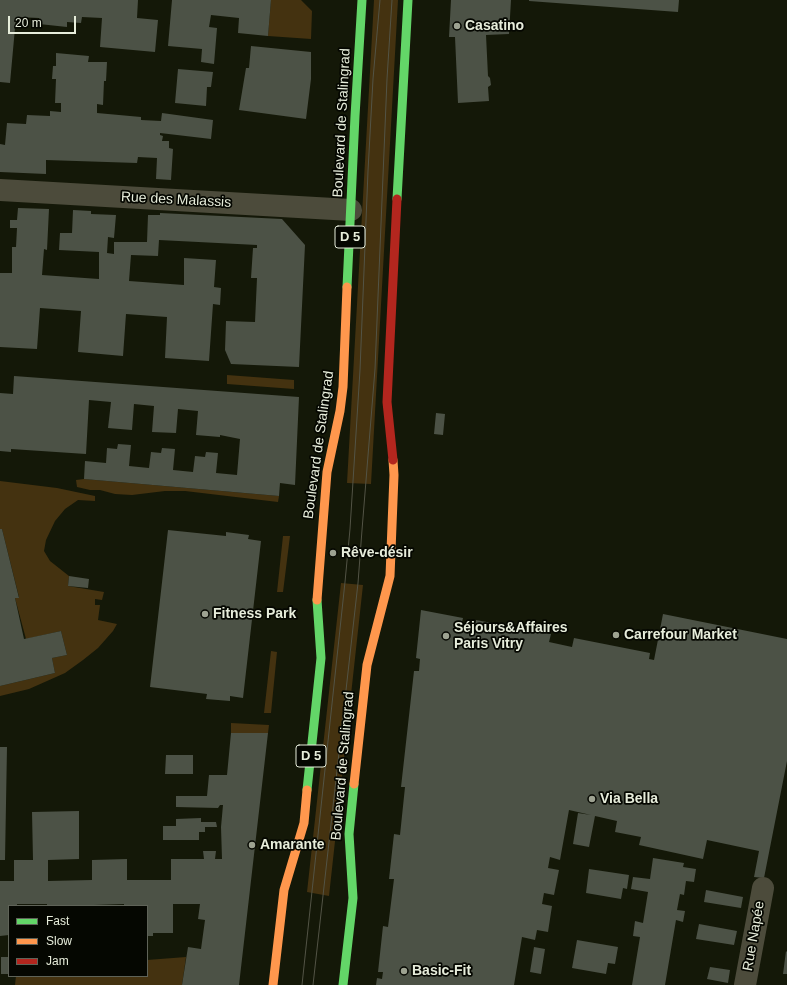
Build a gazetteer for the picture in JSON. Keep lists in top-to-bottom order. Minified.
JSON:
{"streets":{"main road":["Boulevard de Stalingrad","D 5"],"street":["Rue des Malassis","Rue Napée"]},"crossings":[["Boulevard de Stalingrad","Rue des Malassis"]],"places":["Casatino","Rêve-désir","Fitness Park","Carrefour Market","Séjours&Affaires Paris Vitry","Via Bella","Amarante","Basic-Fit"],"legend":["Fast","Slow","Jam"],"scale_bar":"20 m"}
